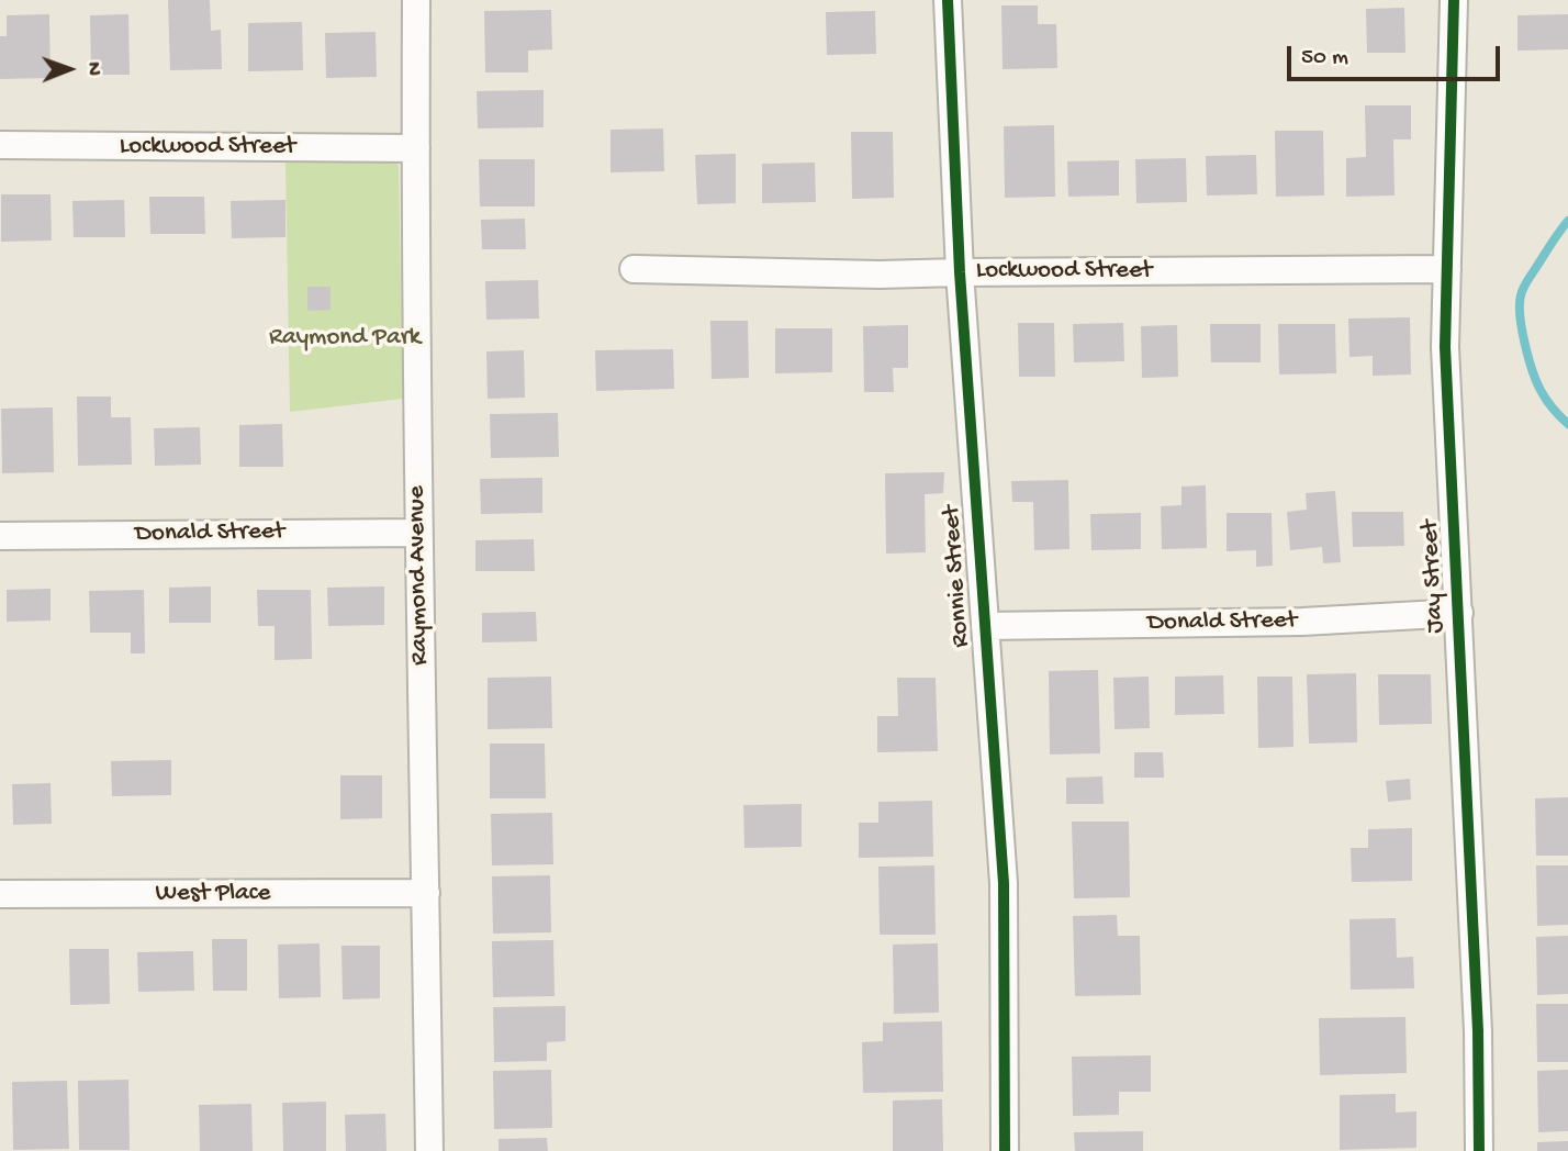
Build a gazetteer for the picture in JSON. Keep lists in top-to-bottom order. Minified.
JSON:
{"streets":{"street":["Lockwood Street","Donald Street","Raymond Avenue","Ronnie Street","Jay Street","West Place"]},"crossings":[["Lockwood Street","Raymond Avenue"],["Lockwood Street","Ronnie Street"],["Lockwood Street","Jay Street"],["Donald Street","Raymond Avenue"],["Donald Street","Ronnie Street"],["Donald Street","Jay Street"],["Raymond Avenue","West Place"]],"parks":["Raymond Park"],"scale_bar":"50 m","north":"right"}
